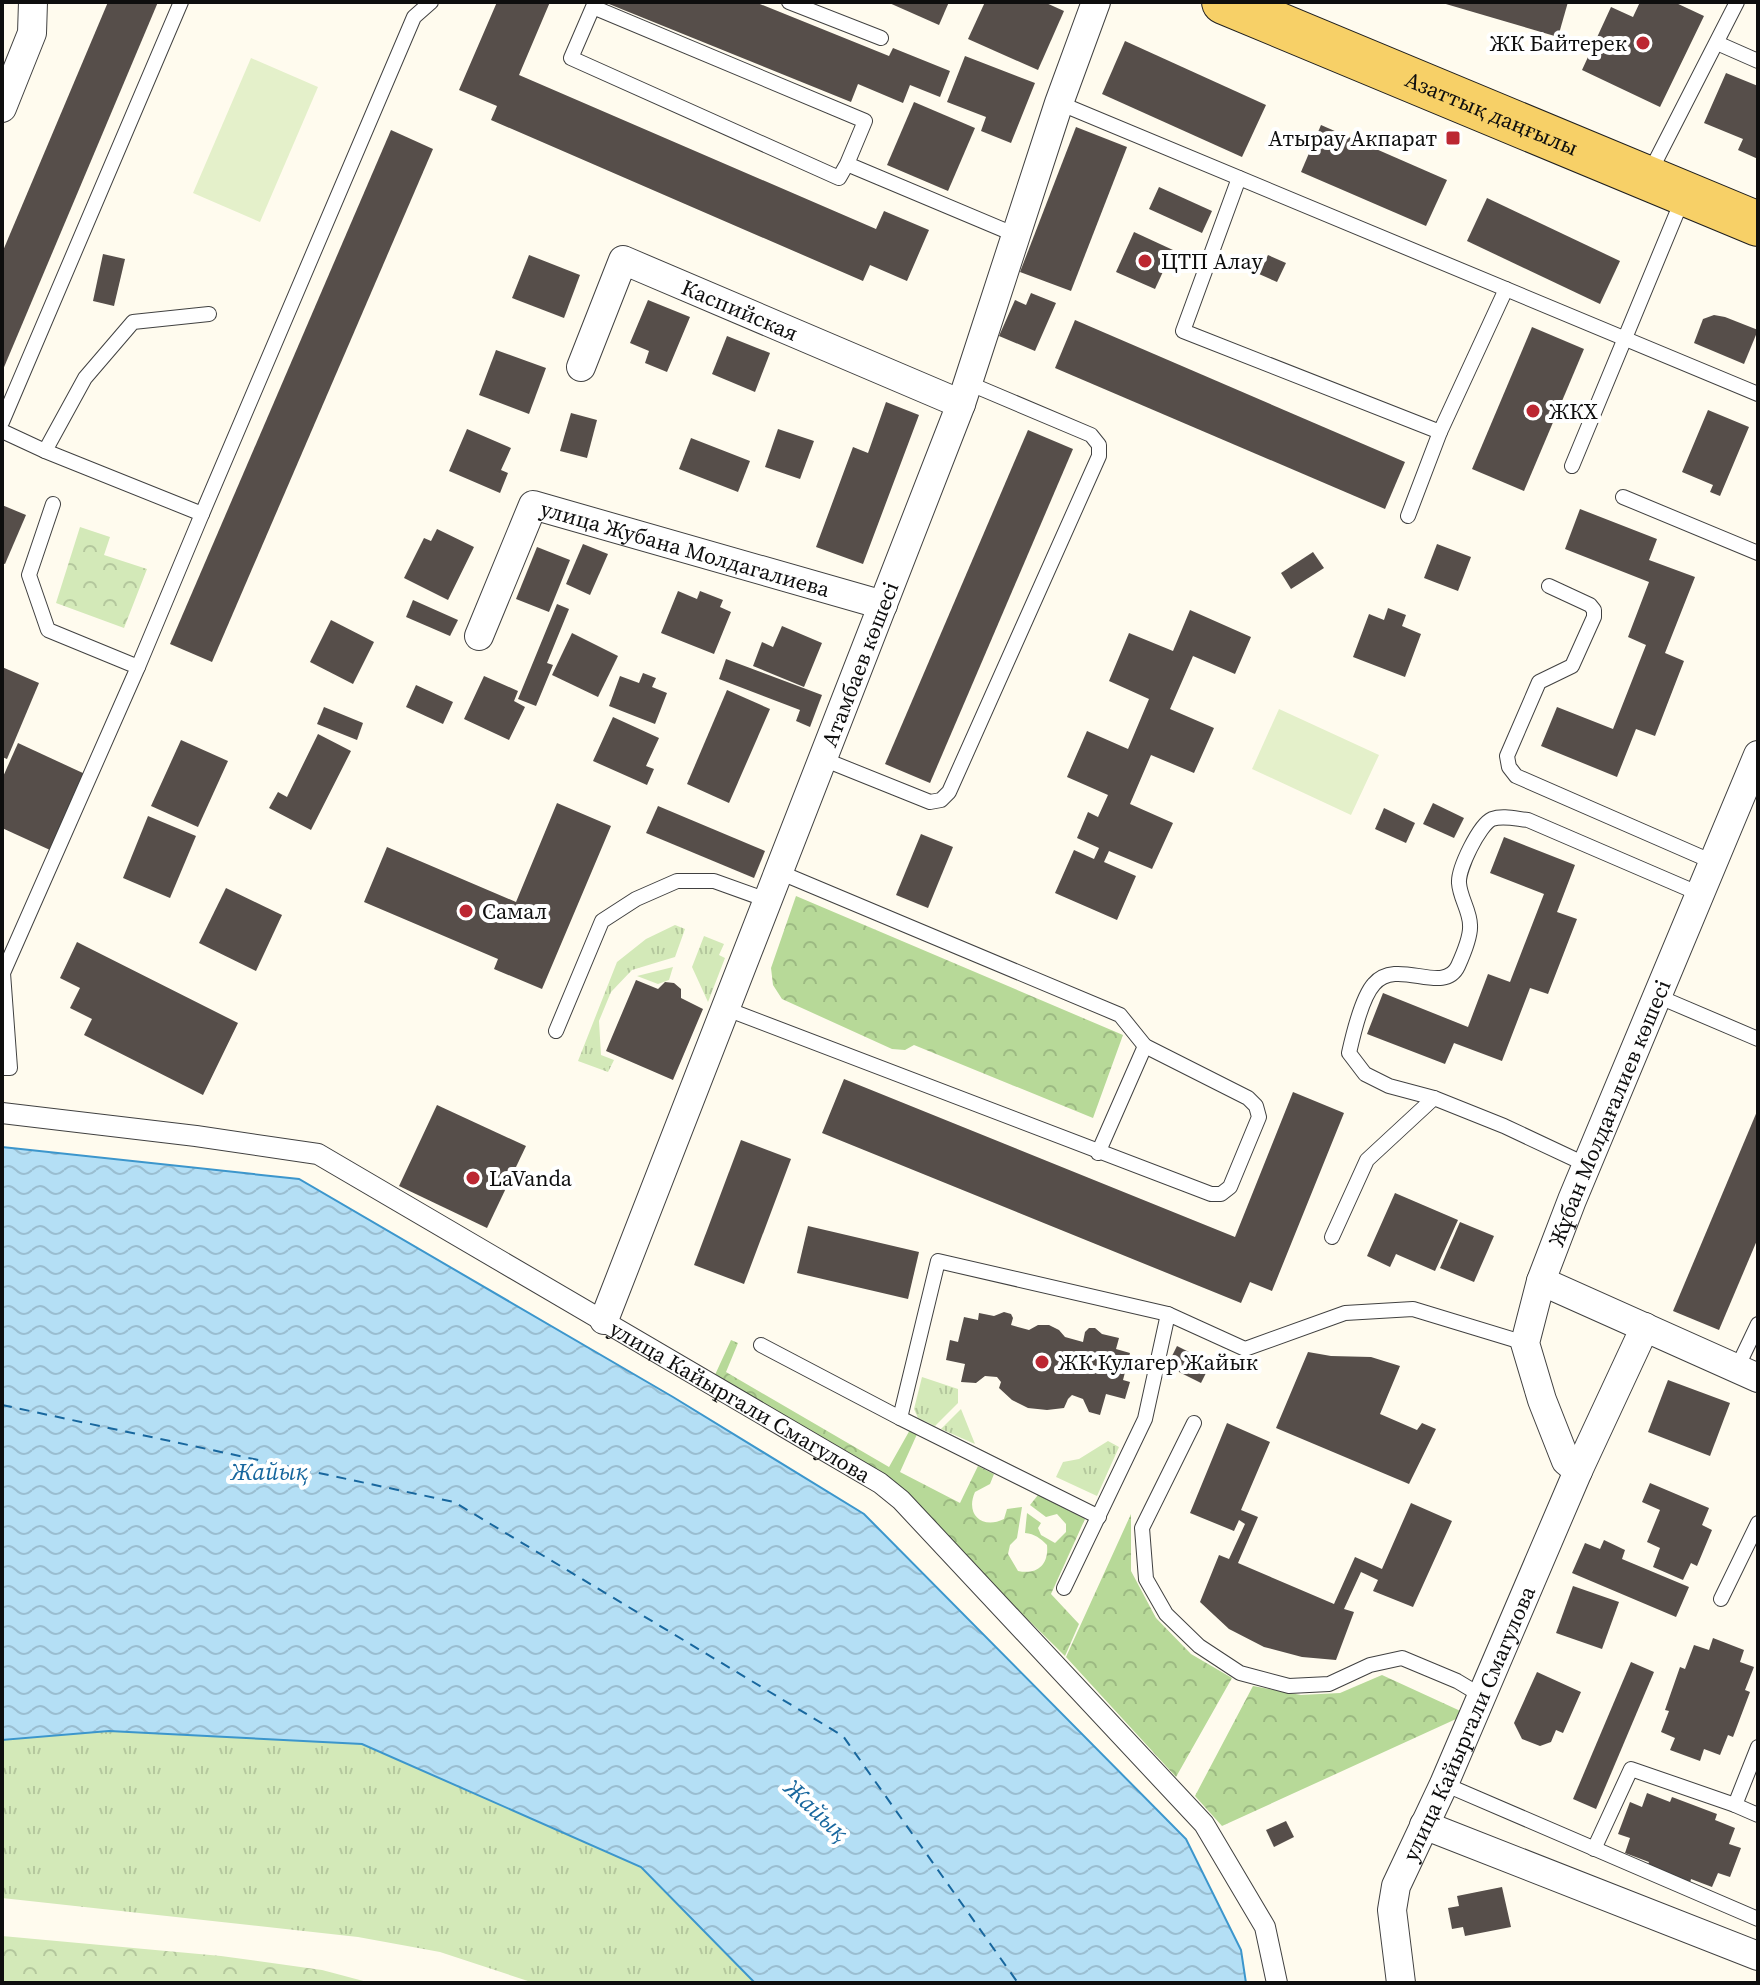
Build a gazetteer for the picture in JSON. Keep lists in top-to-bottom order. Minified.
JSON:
{"streets":{"main road":["Азаттық даңғылы"],"street":["Каспийская","улица Жубана Молдагалиева","Атамбаев көшесі","Жұбан Молдағалиев көшесі","улица Кайыргали Смагулова"]},"crossings":[["Каспийская","Атамбаев көшесі"],["улица Жубана Молдагалиева","Атамбаев көшесі"],["Атамбаев көшесі","улица Кайыргали Смагулова"]],"water":["Жайық"],"places":{"other":["ЖК Байтерек","ЦТП Алау","ЖКХ","Самал","LaVanda","ЖК Кулагер Жайык"],"transit":["Атырау Акпарат"]}}
